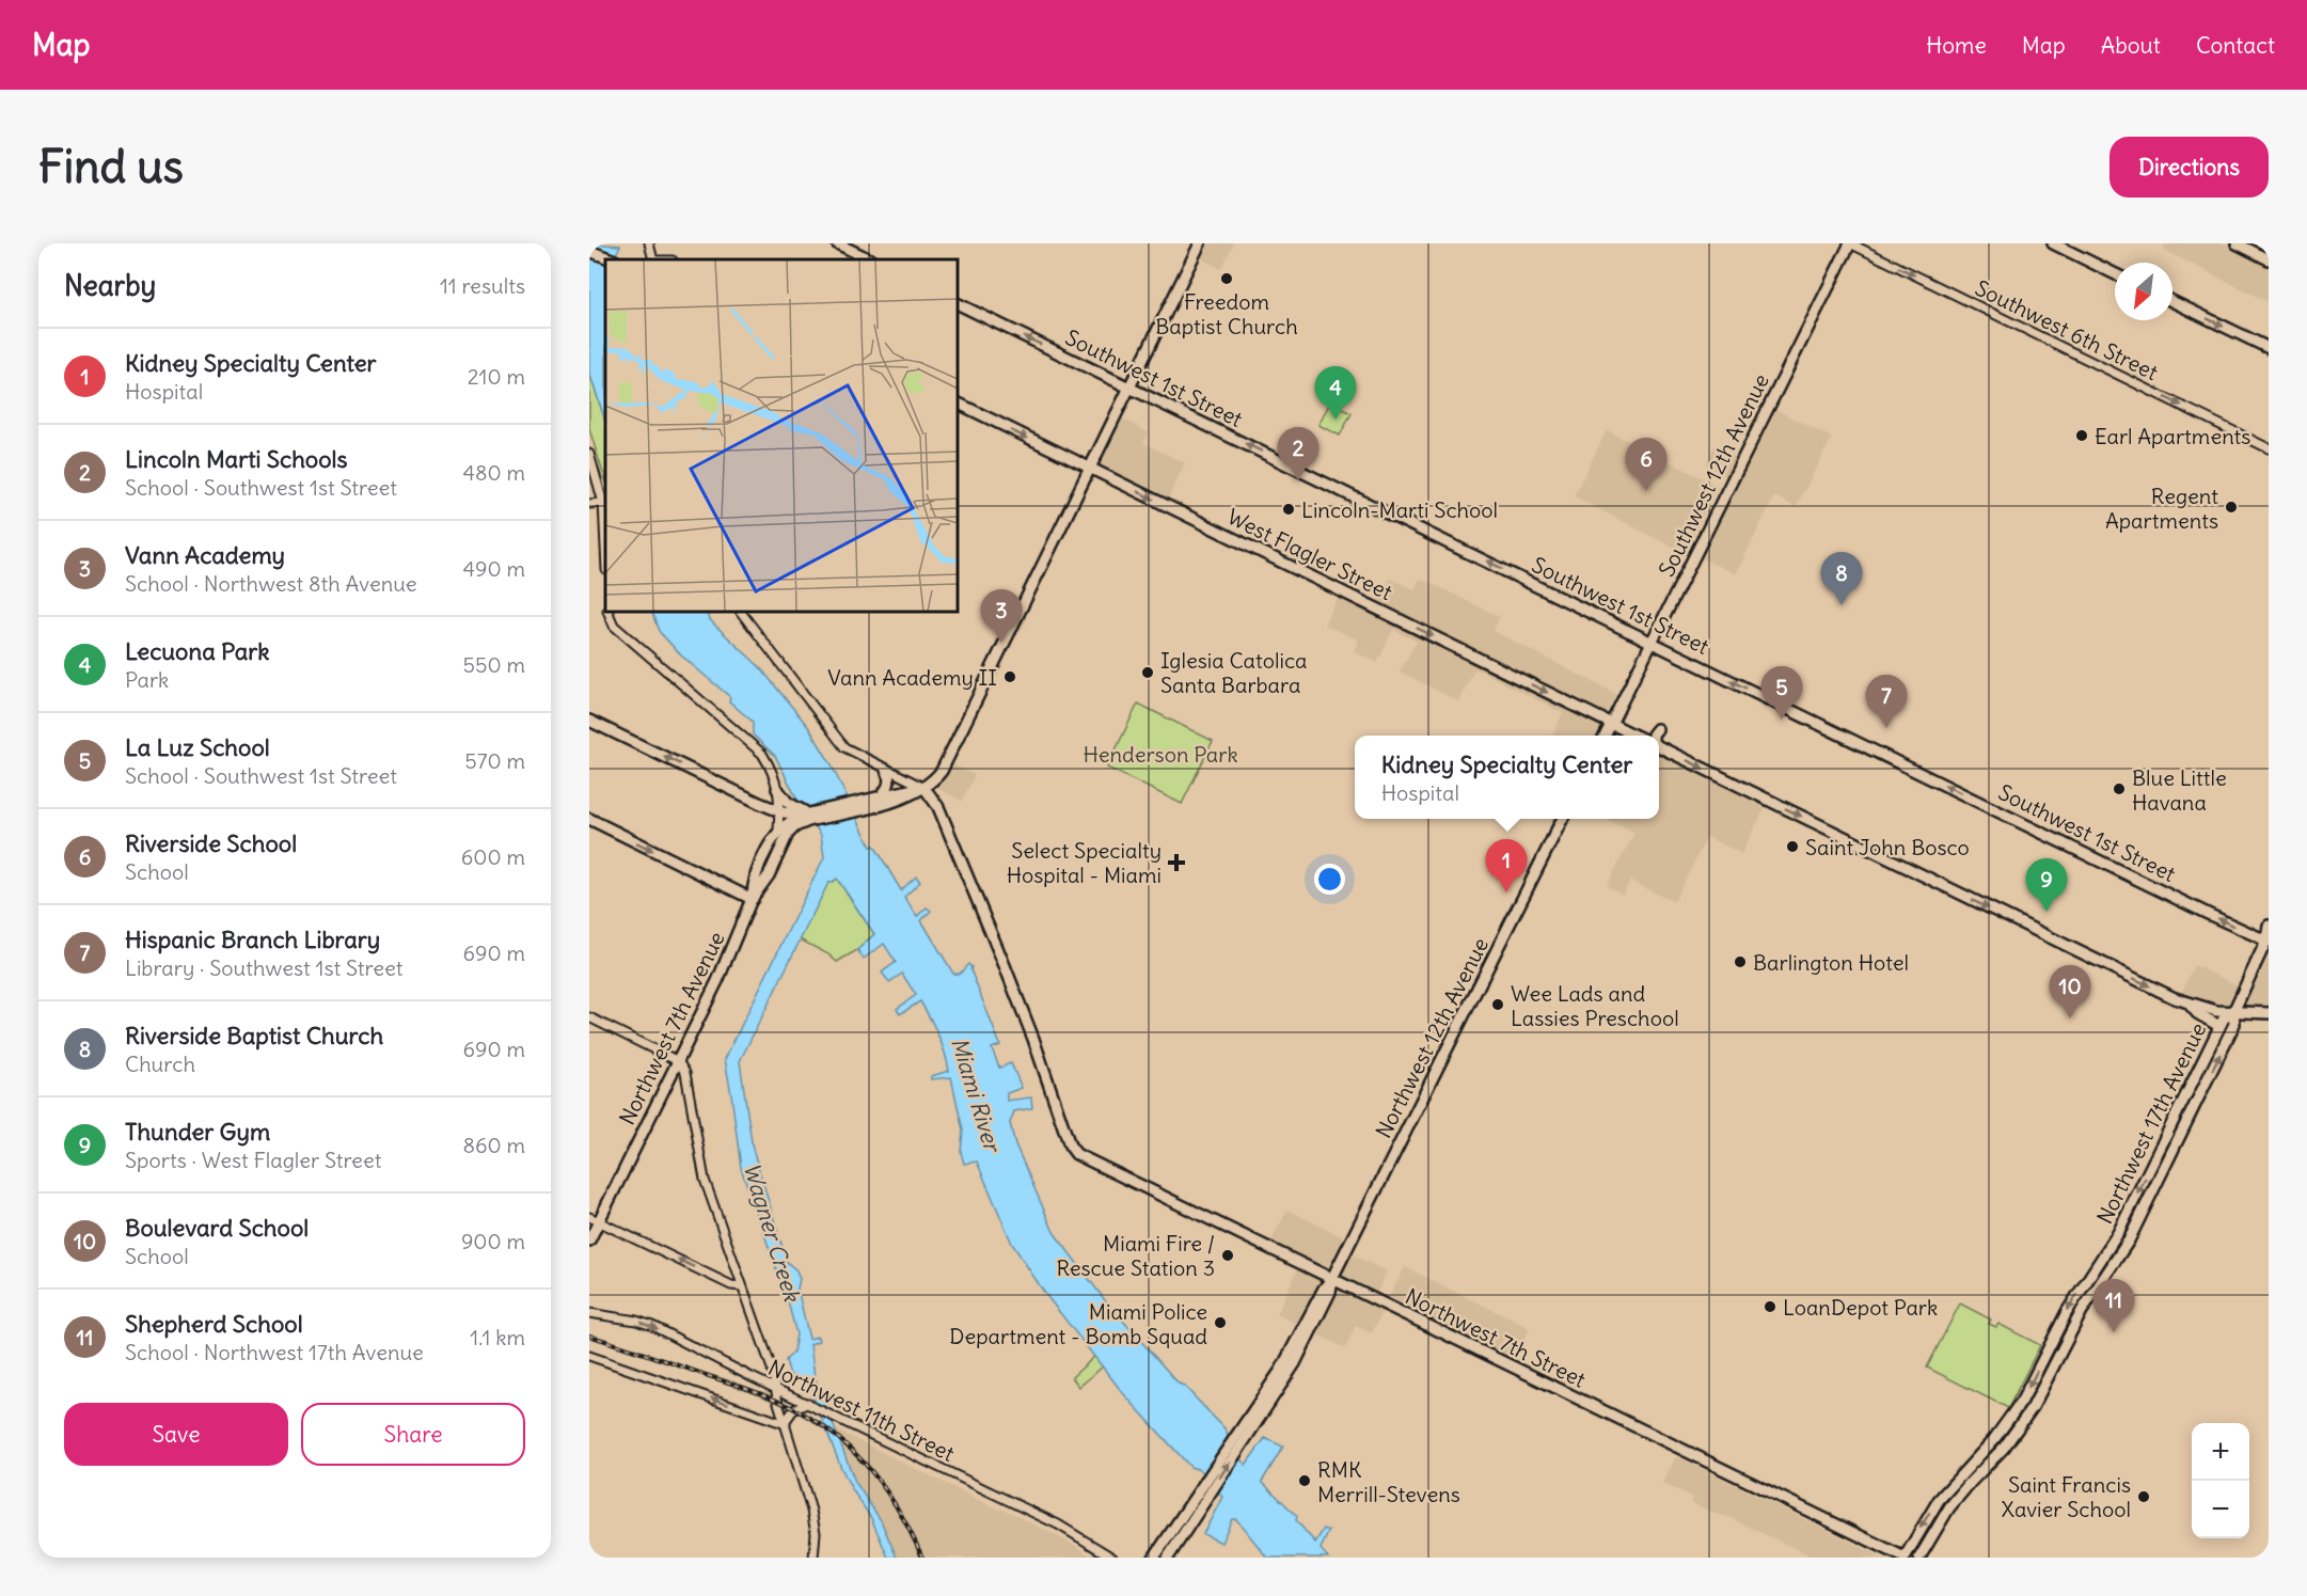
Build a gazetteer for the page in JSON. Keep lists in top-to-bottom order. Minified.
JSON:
{"streets":{"main road":["Southwest 1st Street","Southwest 12th Avenue","West Flagler Street","Northwest 7th Avenue","Northwest 12th Avenue","Northwest 17th Avenue","Northwest 7th Street"],"street":["Southwest 6th Street","Northwest 11th Street"]},"crossings":[["Southwest 6th Street","Southwest 12th Avenue"],["Southwest 1st Street","Southwest 12th Avenue"],["Southwest 12th Avenue","West Flagler Street"],["Northwest 7th Avenue","Northwest 7th Street"],["Northwest 12th Avenue","Northwest 7th Street"],["Northwest 17th Avenue","Northwest 7th Street"]],"one_way":["Southwest 6th Street","Southwest 1st Street","West Flagler Street"],"water":["Miami River","Wagner Creek"],"parks":["Henderson Park"],"places":{"other":["Freedom Baptist Church","Earl Apartments","Regent Apartments","Lincoln-Marti School","Iglesia Catolica Santa Barbara","Vann Academy II","Blue Little Havana","Saint John Bosco","Barlington Hotel","Wee Lads and Lassies Preschool","Miami Fire / Rescue Station 3","LoanDepot Park","Miami Police Department - Bomb Squad","RMK Merrill-Stevens","Saint Francis Xavier School"],"health":["Select Specialty Hospital - Miami"]},"north":"bottom left","page":{"header":"Map","nav":["Home","Map","About","Contact"],"buttons":["Directions",["Save","Share"]],"title":"Find us","heading":["Nearby","11 results"],"list":[{"mark":"1","name":"Kidney Specialty Center","note":"Hospital","value":"210 m"},{"mark":"2","name":"Lincoln Marti Schools","note":"School · Southwest 1st Street","value":"480 m"},{"mark":"3","name":"Vann Academy","note":"School · Northwest 8th Avenue","value":"490 m"},{"mark":"4","name":"Lecuona Park","note":"Park","value":"550 m"},{"mark":"5","name":"La Luz School","note":"School · Southwest 1st Street","value":"570 m"},{"mark":"6","name":"Riverside School","note":"School","value":"600 m"},{"mark":"7","name":"Hispanic Branch Library","note":"Library · Southwest 1st Street","value":"690 m"},{"mark":"8","name":"Riverside Baptist Church","note":"Church","value":"690 m"},{"mark":"9","name":"Thunder Gym","note":"Sports · West Flagler Street","value":"860 m"},{"mark":"10","name":"Boulevard School","note":"School","value":"900 m"},{"mark":"11","name":"Shepherd School","note":"School · Northwest 17th Avenue","value":"1.1 km"}],"pins":["4","2","6","8","3","5","7","1","9","10","11"],"popup":["Kidney Specialty Center","Hospital"],"map_buttons":["+","−"]}}
